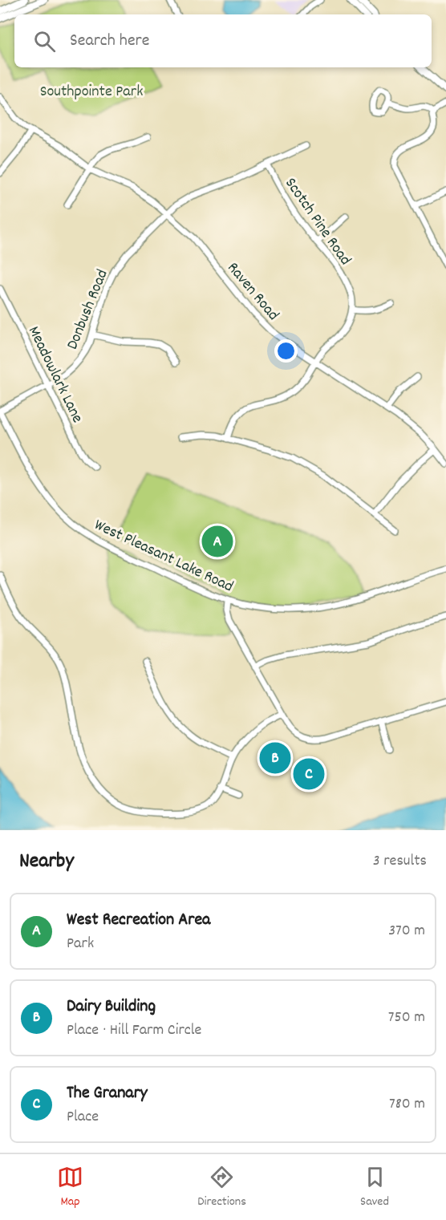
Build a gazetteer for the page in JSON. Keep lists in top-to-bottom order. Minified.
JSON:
{"streets":{"street":["Scotch Pine Road","Raven Road","Donbush Road","Meadowlark Lane","West Pleasant Lake Road"]},"crossings":[["Raven Road","Donbush Road"],["Donbush Road","Meadowlark Lane"],["Donbush Road","West Pleasant Lake Road"]],"parks":["Southpointe Park"],"page":{"search":"Search here","pins":["A","B","C"],"heading":["Nearby","3 results"],"list":[{"mark":"A","name":"West Recreation Area","note":"Park","value":"370 m"},{"mark":"B","name":"Dairy Building","note":"Place · Hill Farm Circle","value":"750 m"},{"mark":"C","name":"The Granary","note":"Place","value":"780 m"}],"nav":["Map","Directions","Saved"]}}
